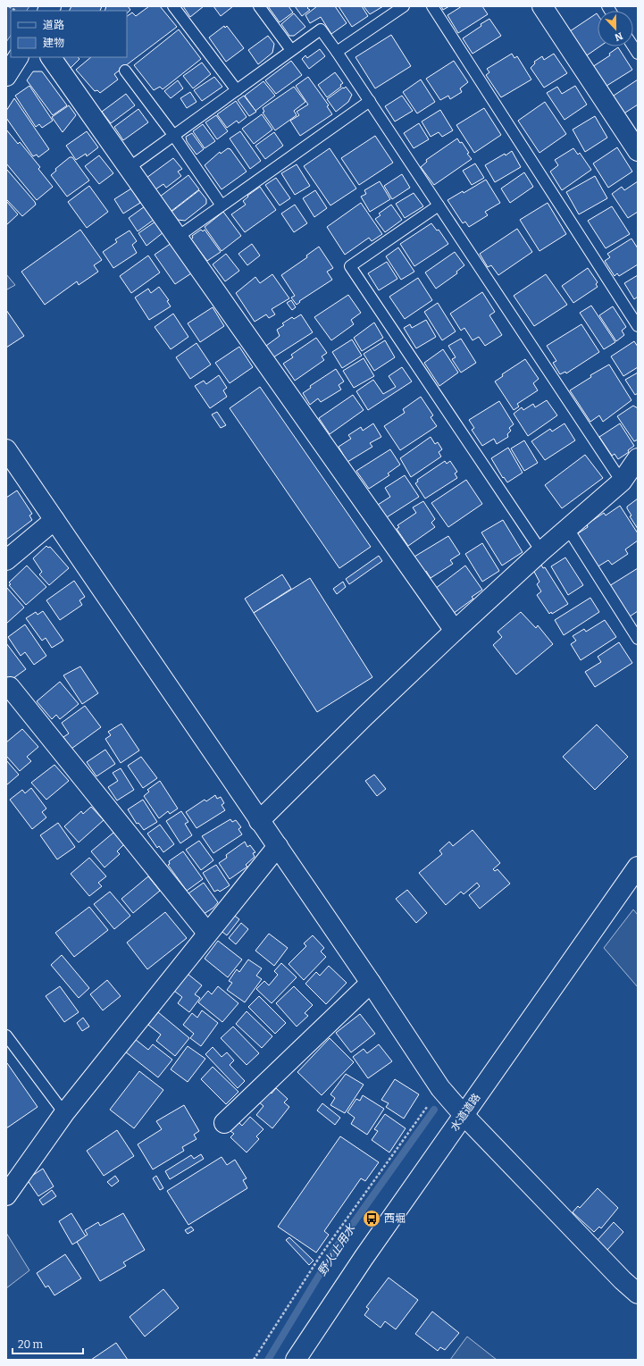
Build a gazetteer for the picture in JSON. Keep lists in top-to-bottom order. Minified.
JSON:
{"streets":{"street":["水道道路"]},"water":["野火止用水"],"places":{"bus stop":["西堀"]},"legend":["道路","建物"],"scale_bar":"20 m","north":"bottom"}
